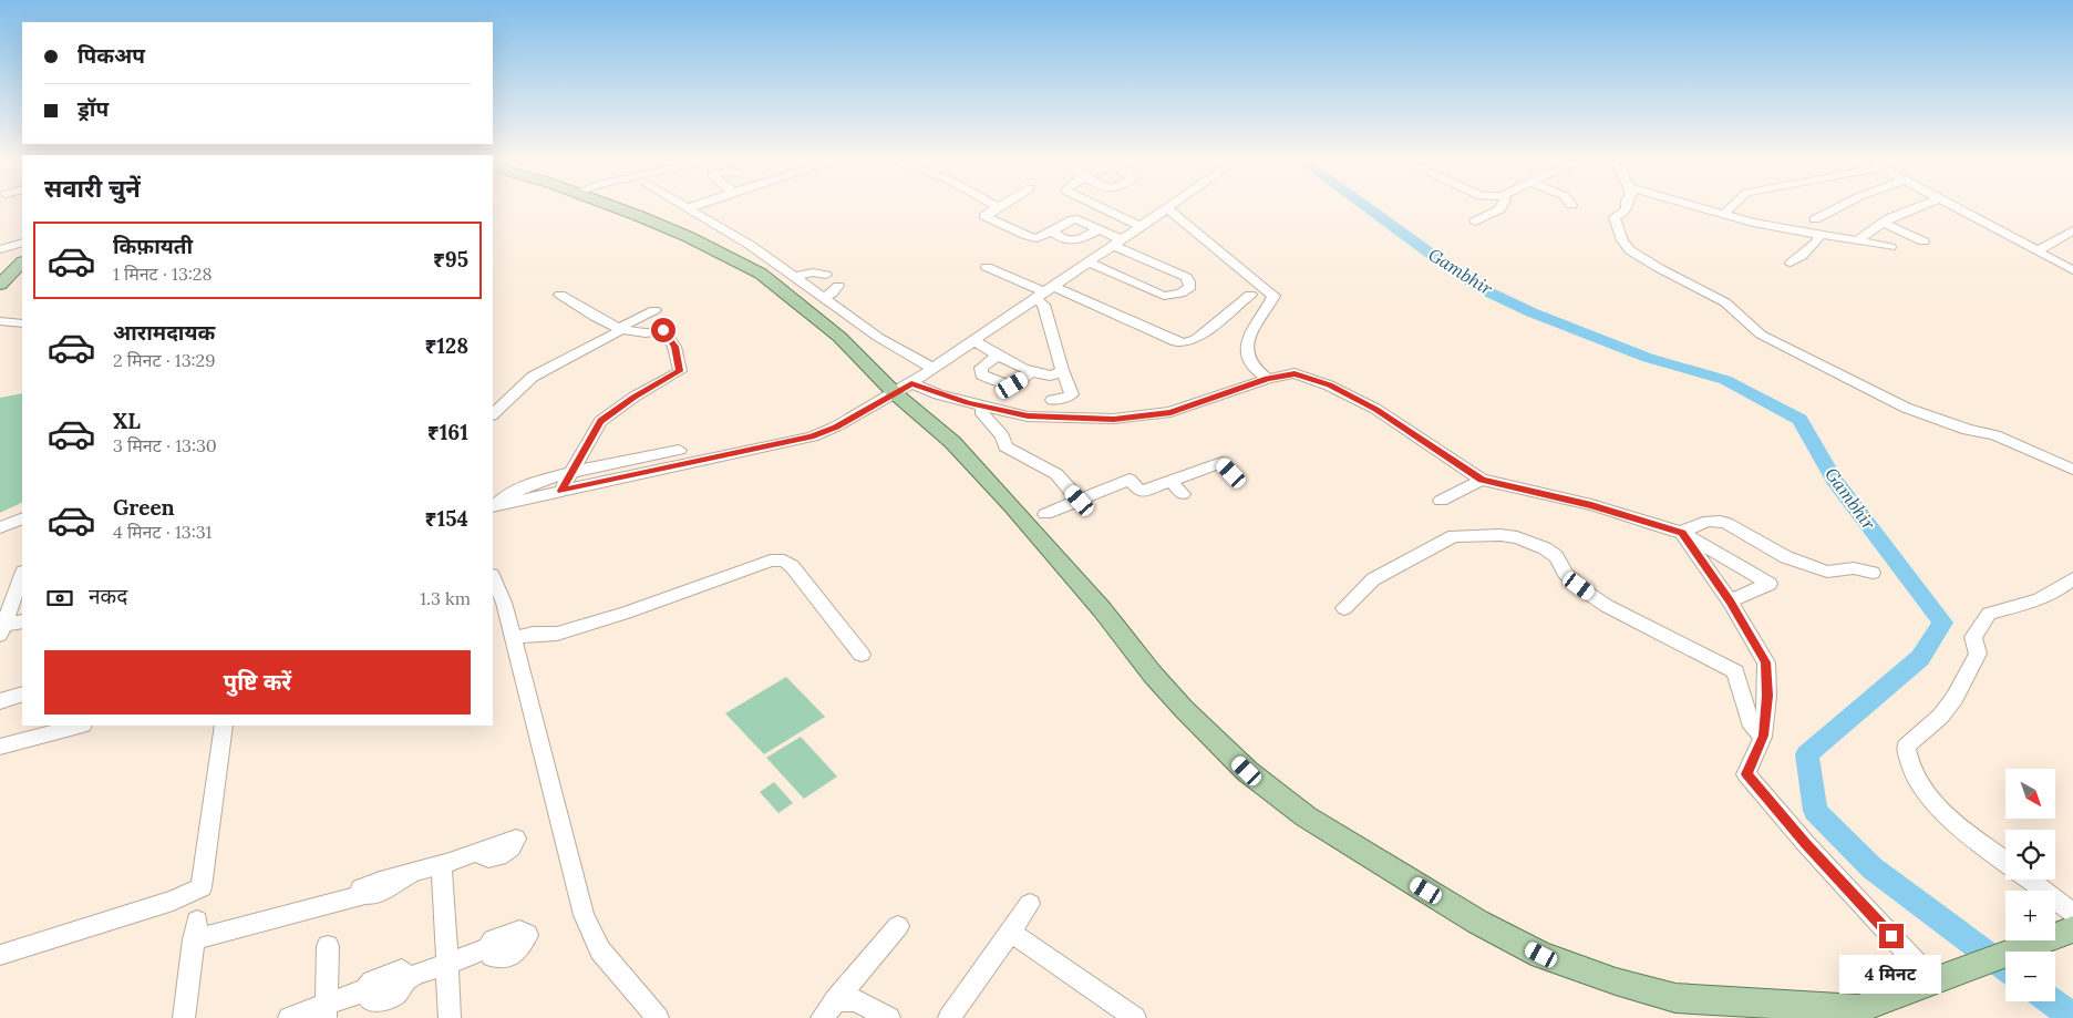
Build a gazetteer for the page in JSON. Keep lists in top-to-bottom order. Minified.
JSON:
{"water":["Gambhir"],"north":"bottom right","page":{"banner":["पिकअप","ड्रॉप"],"heading":"सवारी चुनें","list":[{"name":"किफ़ायती","note":"1 मिनट · 13:28","value":"₹95"},{"name":"आरामदायक","note":"2 मिनट · 13:29","value":"₹128"},{"name":"XL","note":"3 मिनट · 13:30","value":"₹161"},{"name":"Green","note":"4 मिनट · 13:31","value":"₹154"}],"pay":["नकद","1.3 km"],"buttons":"पुष्टि करें","map_buttons":["+","−"],"bubble":"4 मिनट"}}
